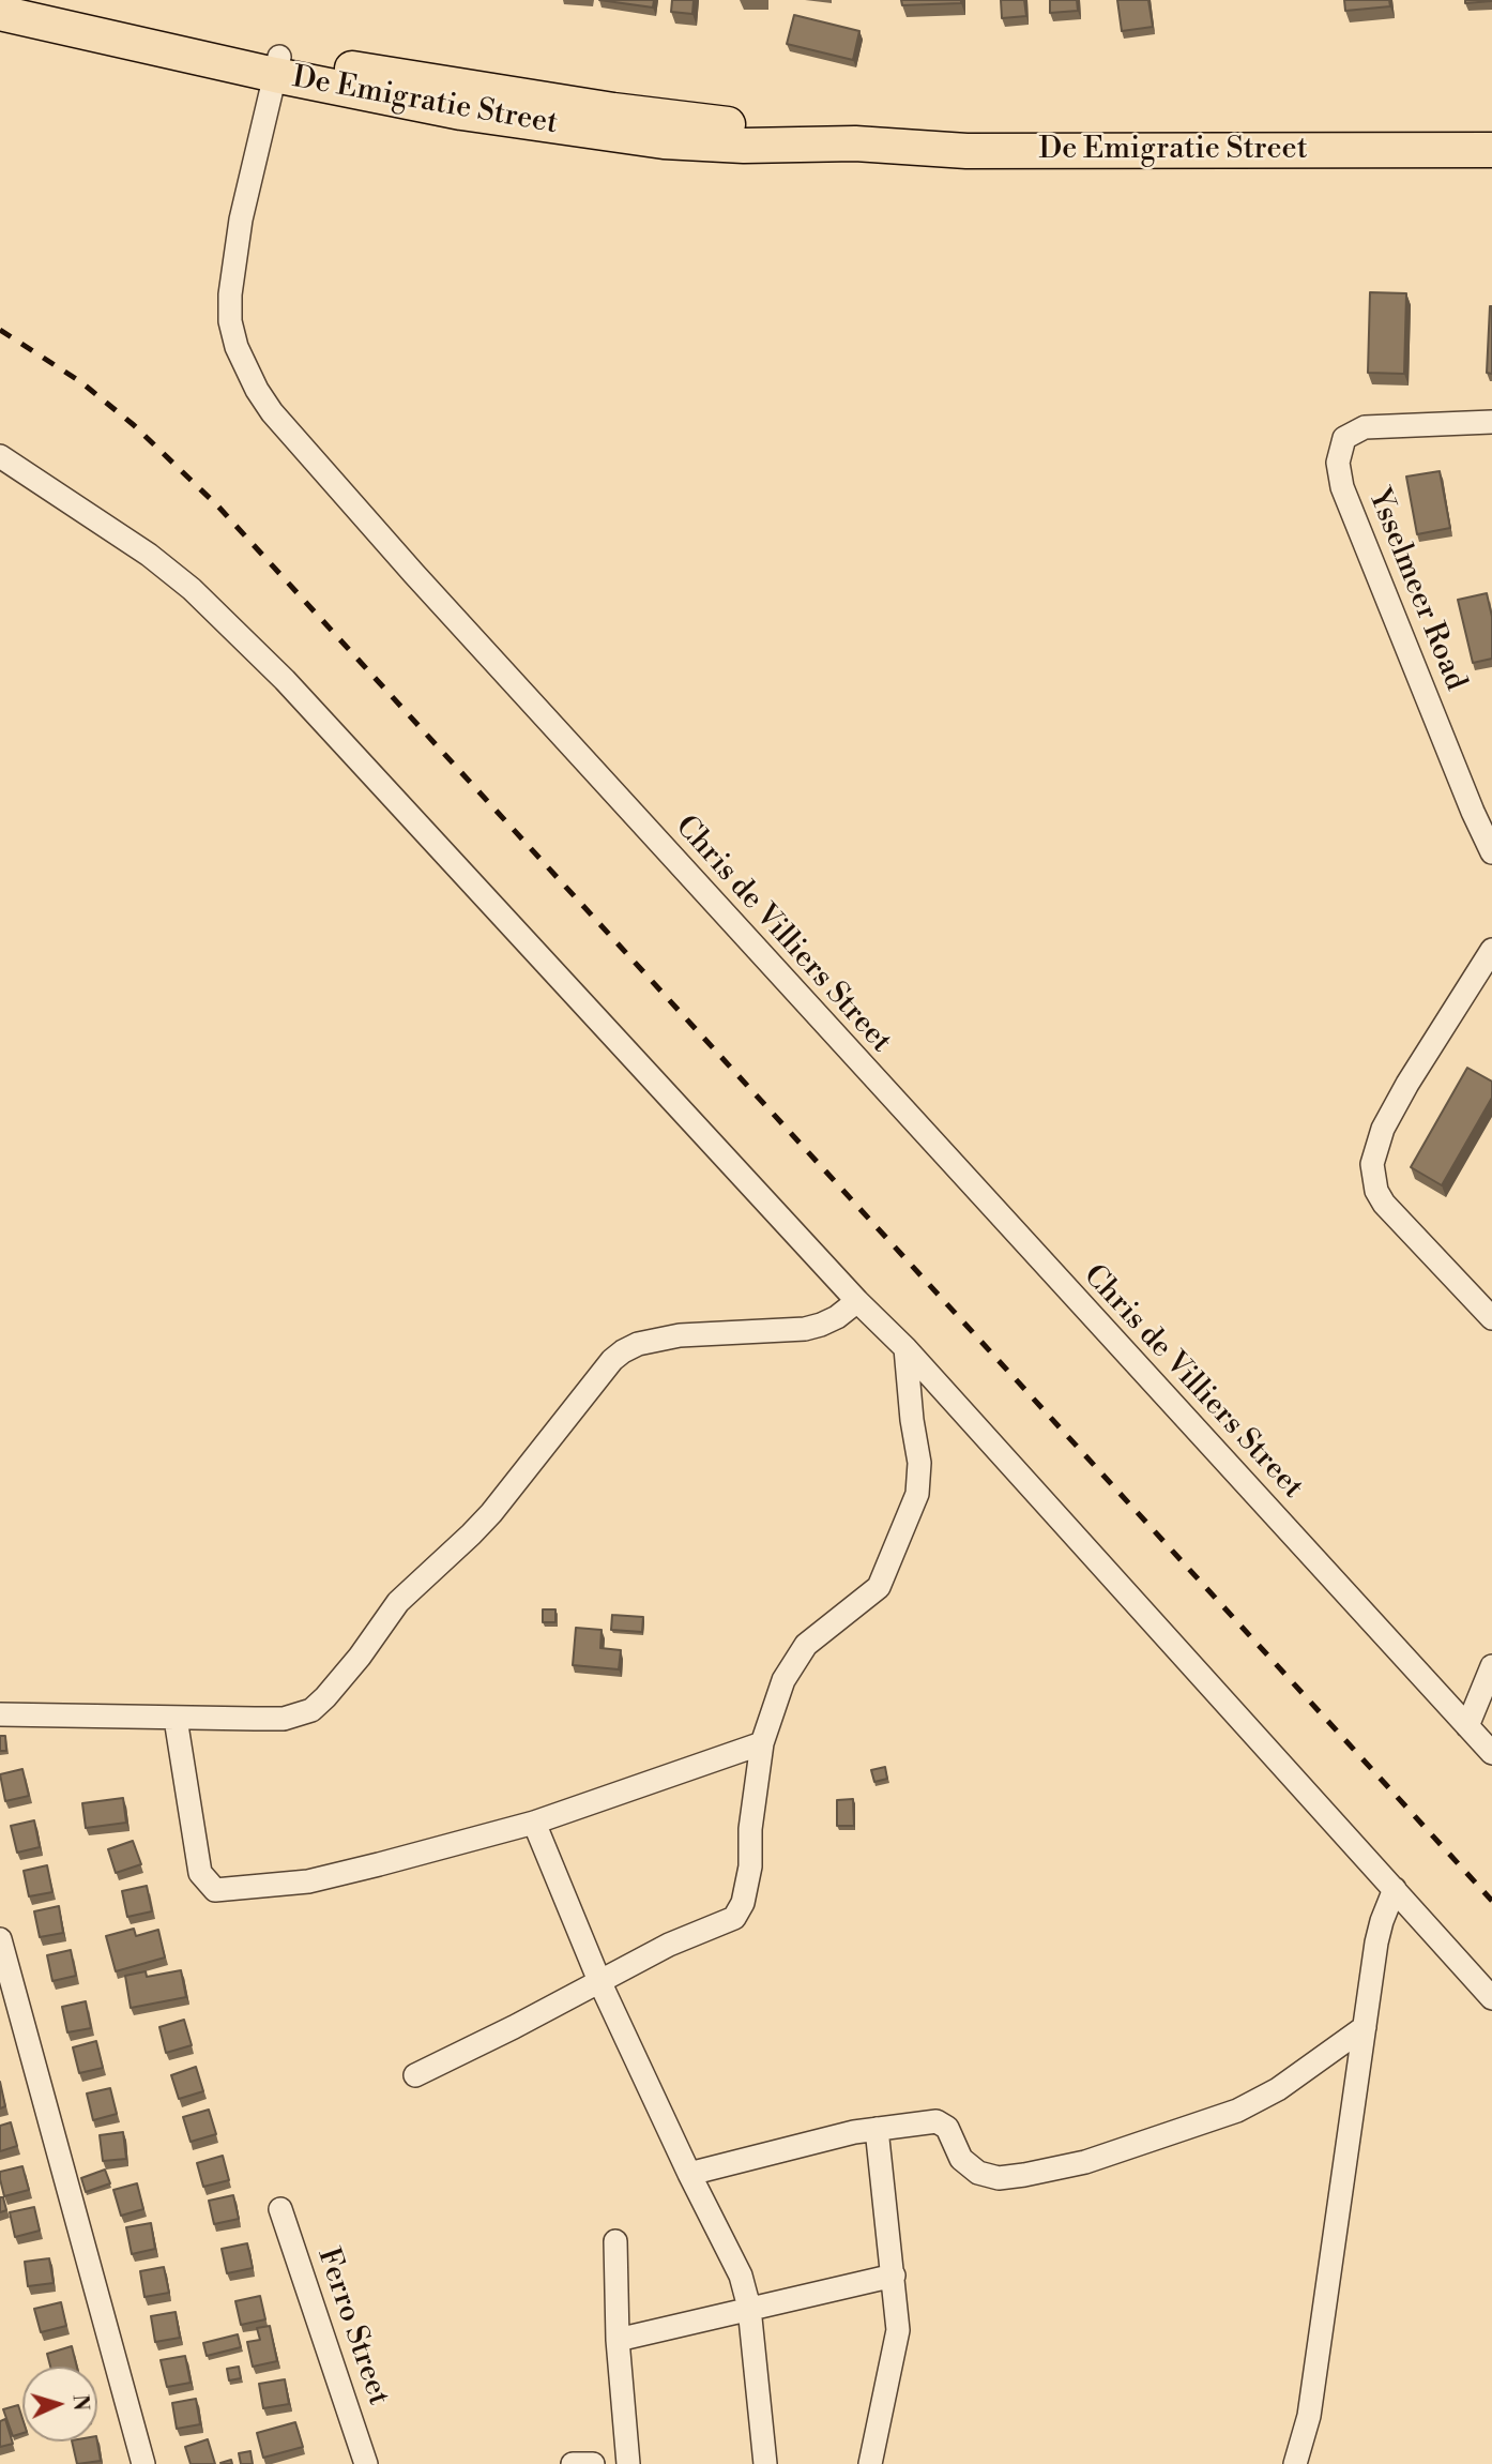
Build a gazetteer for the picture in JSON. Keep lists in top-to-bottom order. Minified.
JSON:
{"streets":{"highway":["De Emigratie Street"],"street":["Ysselmeer Road","Chris de Villiers Street","Ferro Street"]},"crossings":[["De Emigratie Street","Chris de Villiers Street"]],"north":"right"}
